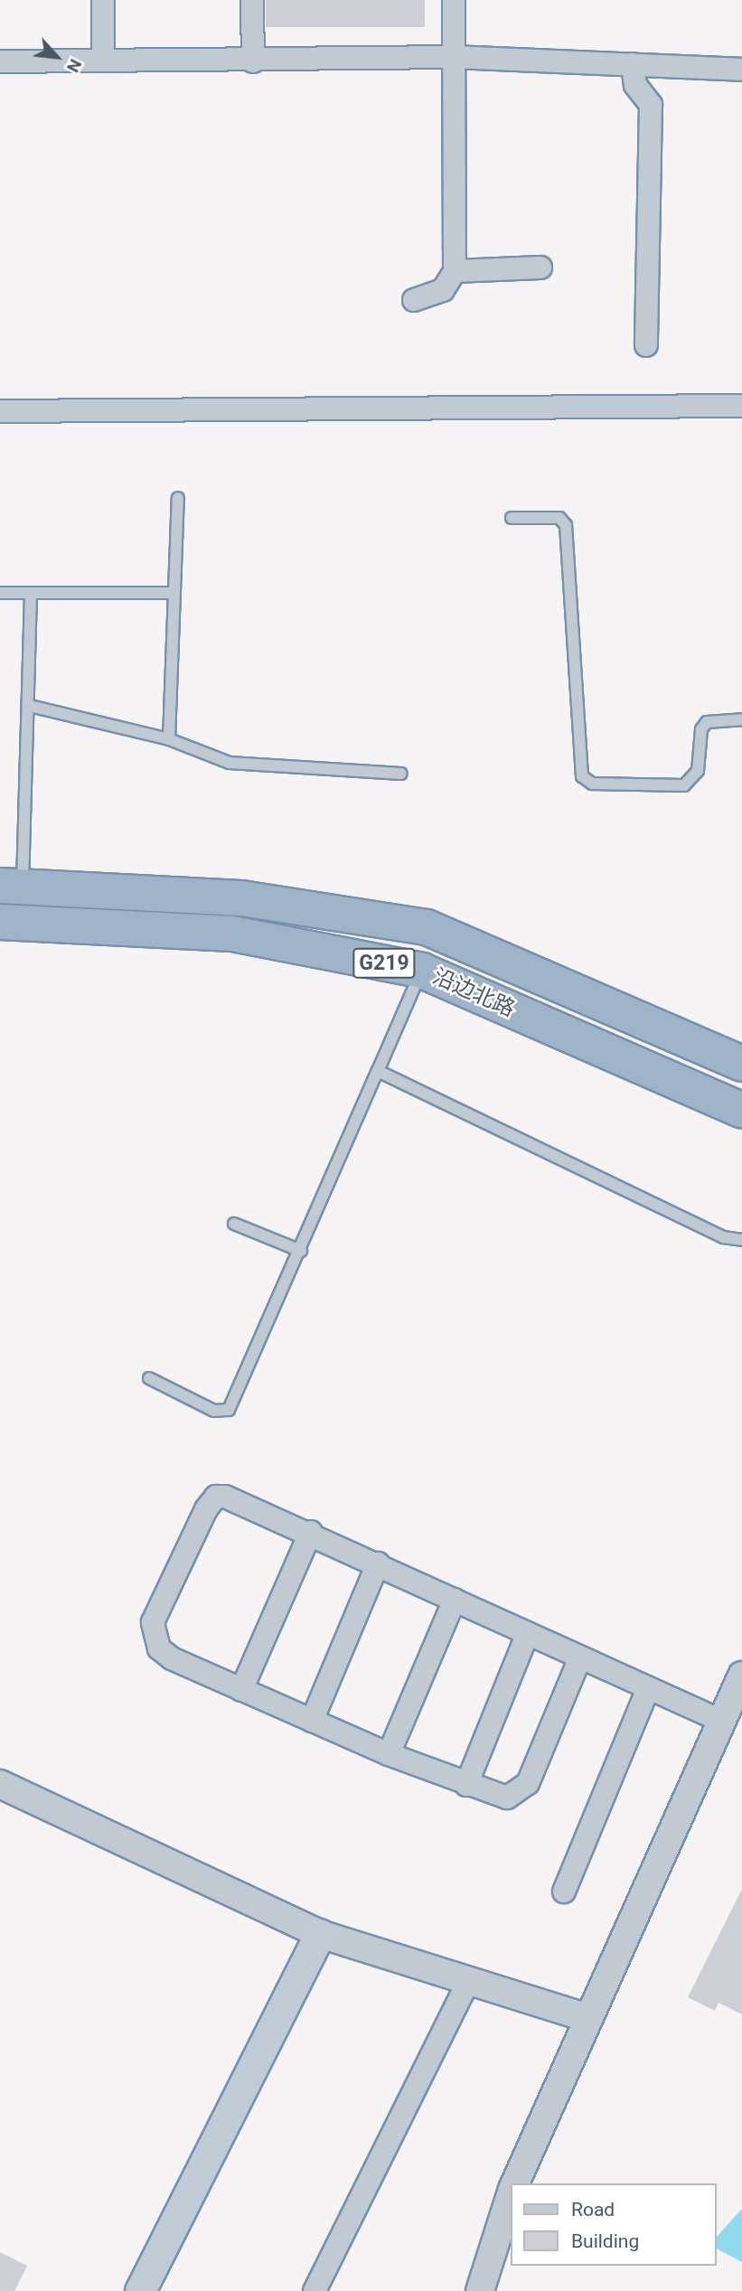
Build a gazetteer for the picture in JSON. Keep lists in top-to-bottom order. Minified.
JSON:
{"streets":{"highway":["G219","沿边北路"]},"legend":["Road","Building"],"north":"bottom right"}
